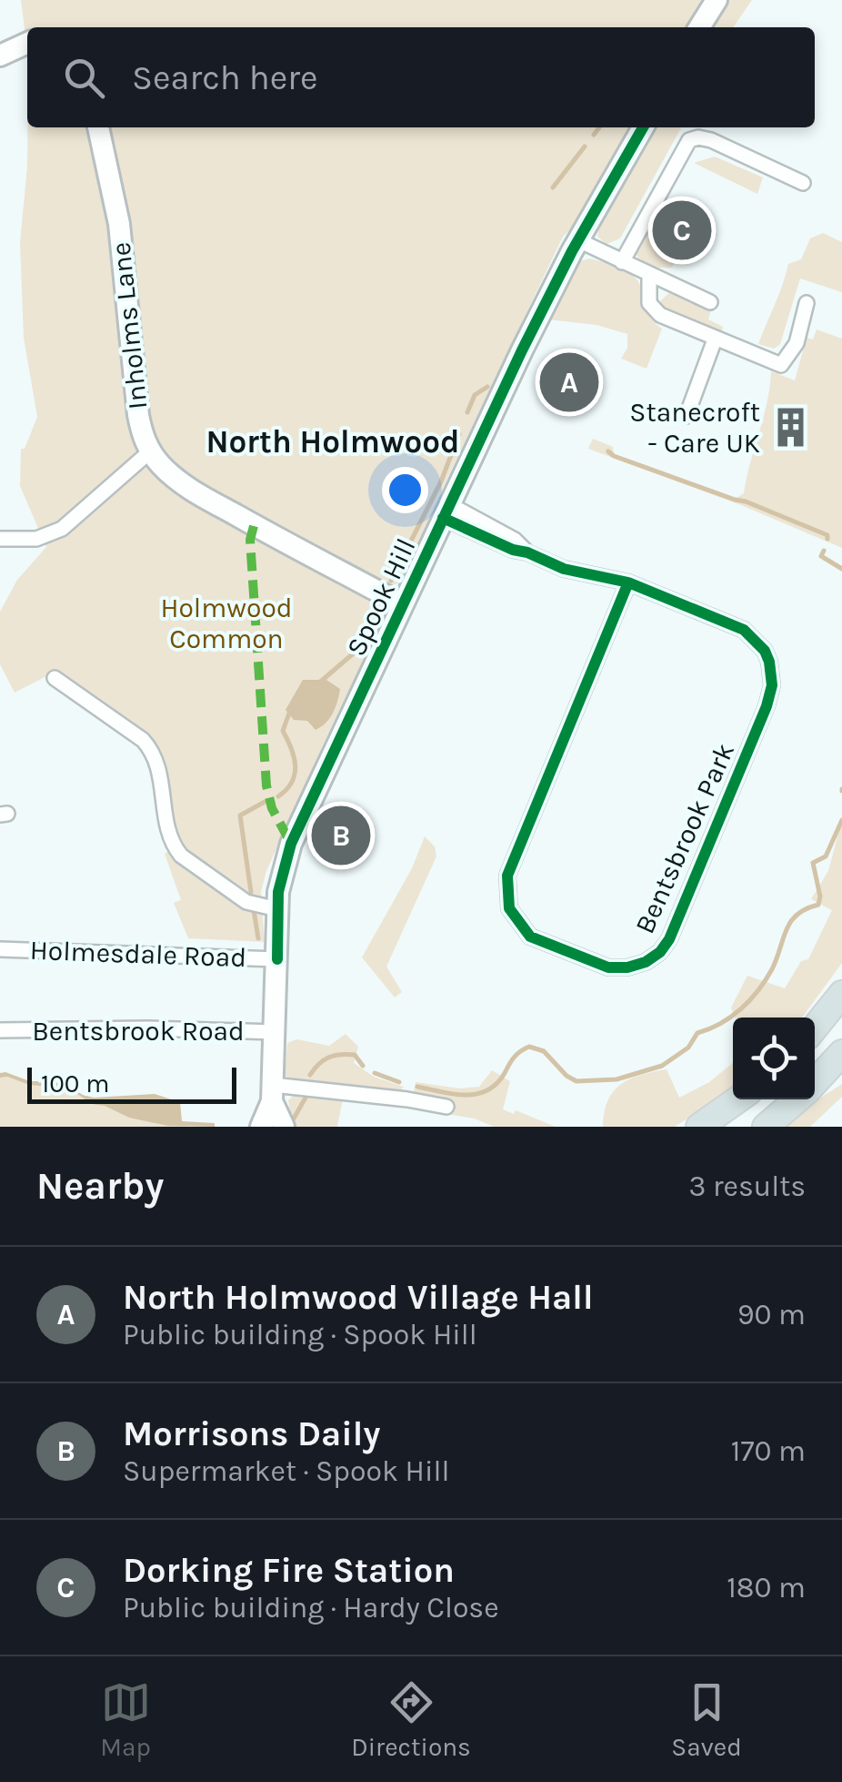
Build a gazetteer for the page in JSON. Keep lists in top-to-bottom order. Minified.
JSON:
{"streets":{"street":["Inholms Lane","Spook Hill","Bentsbrook Park","Holmesdale Road","Bentsbrook Road"]},"crossings":[["Inholms Lane","Spook Hill"],["Spook Hill","Bentsbrook Park"],["Spook Hill","Holmesdale Road"],["Spook Hill","Bentsbrook Road"]],"districts":["North Holmwood"],"parks":["Holmwood Common"],"places":{"building":["Stanecroft - Care UK"]},"scale_bar":"100 m","page":{"search":"Search here","pins":["C","A","B"],"scale":"100 m","heading":["Nearby","3 results"],"list":[{"mark":"A","name":"North Holmwood Village Hall","note":"Public building · Spook Hill","value":"90 m"},{"mark":"B","name":"Morrisons Daily","note":"Supermarket · Spook Hill","value":"170 m"},{"mark":"C","name":"Dorking Fire Station","note":"Public building · Hardy Close","value":"180 m"}],"nav":["Map","Directions","Saved"]}}
